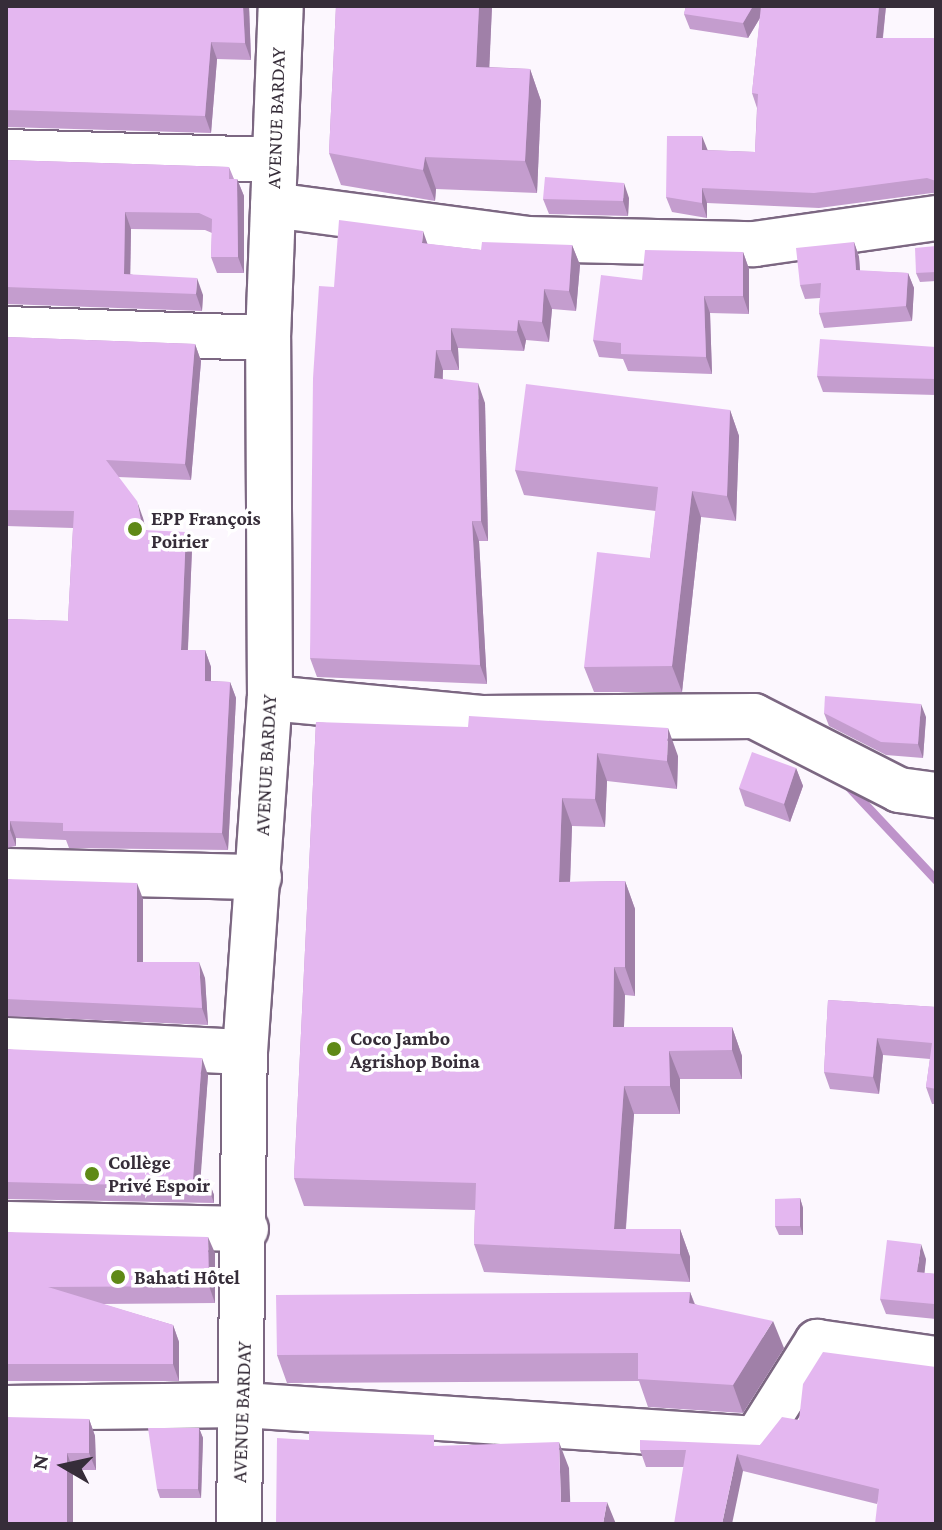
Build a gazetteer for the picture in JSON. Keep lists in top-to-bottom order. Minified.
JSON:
{"streets":{"street":["AVENUE BARDAY"]},"places":["EPP François Poirier","Coco Jambo Agrishop Boina","Collège Privé Espoir","Bahati Hôtel"],"north":"left"}
